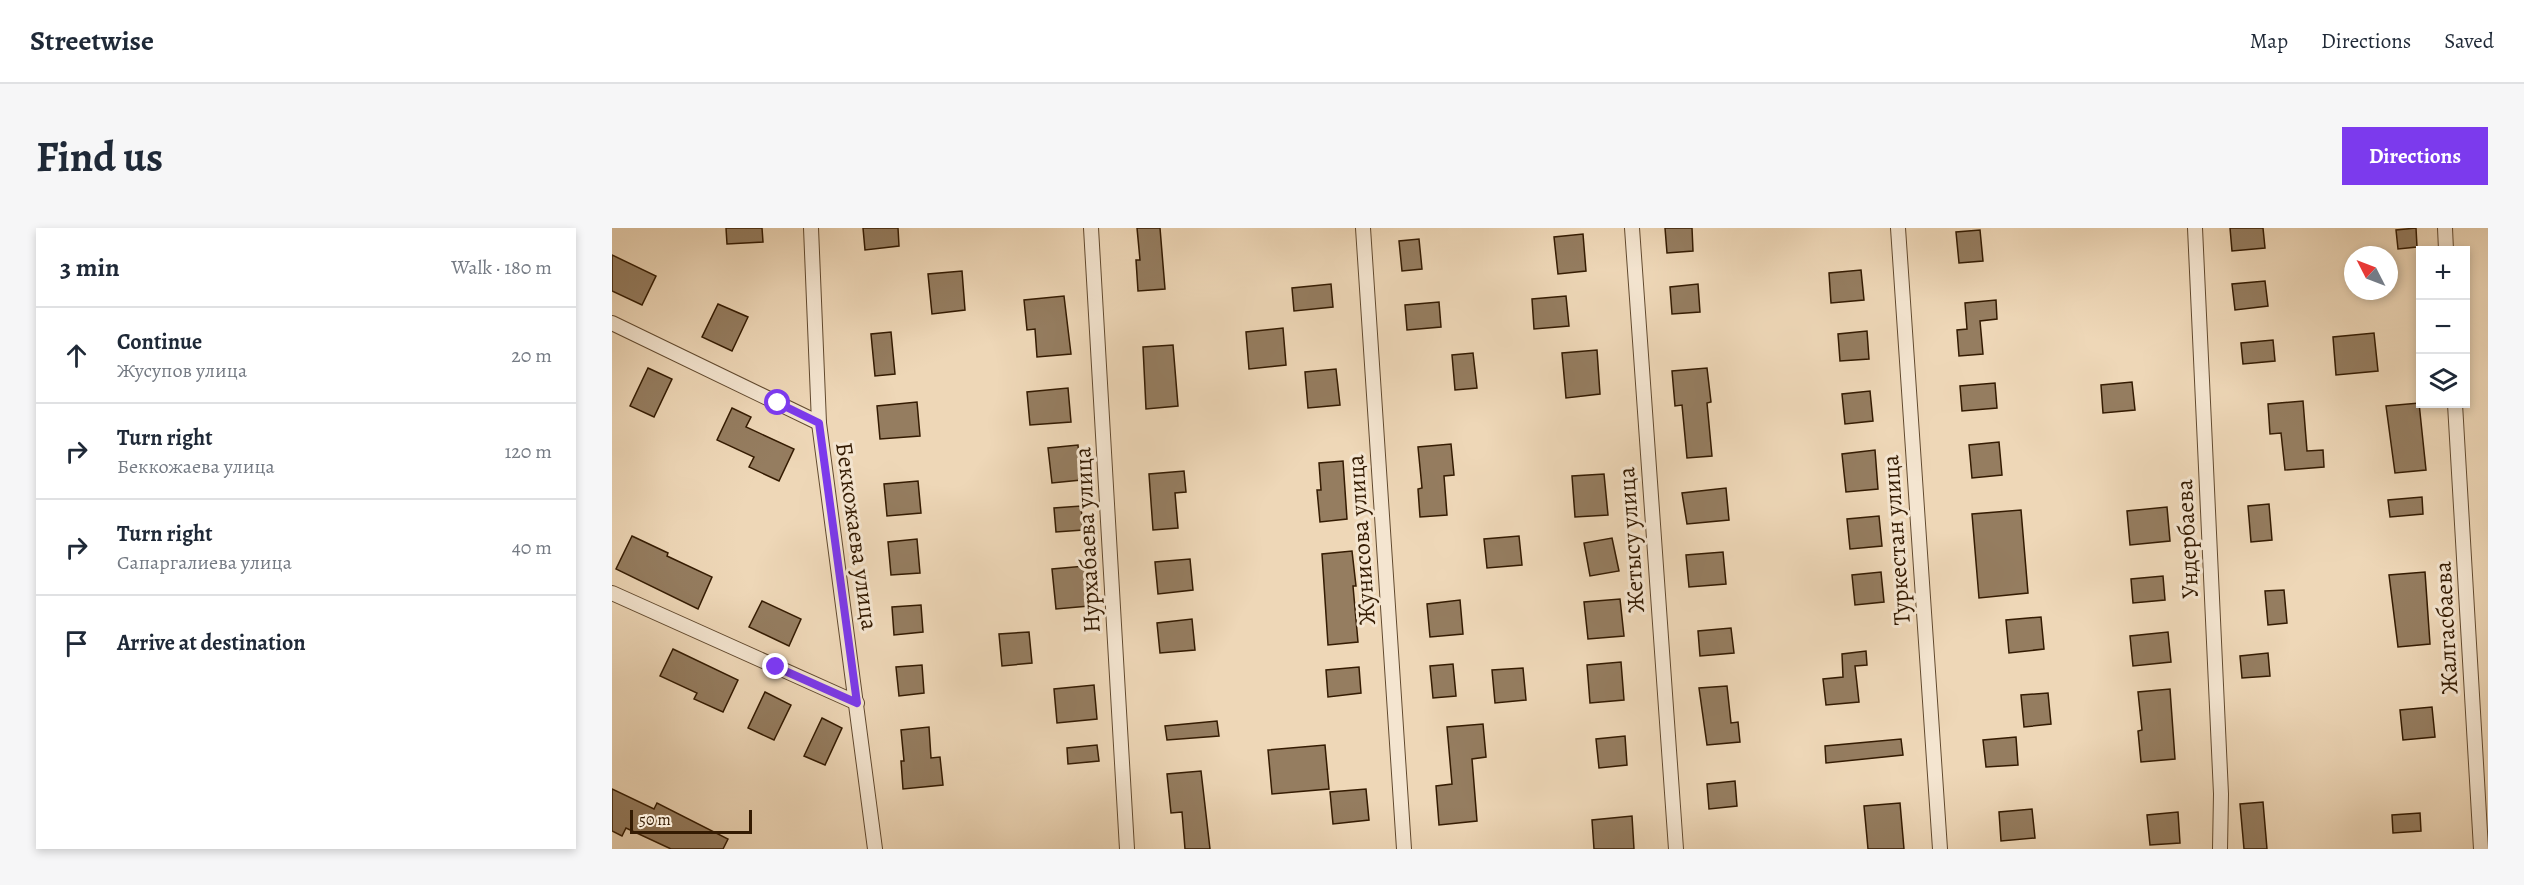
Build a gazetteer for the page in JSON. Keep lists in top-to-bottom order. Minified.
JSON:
{"streets":{"street":["Беккожаева улица","Ундербаева","Нурхабаева улица","Жунисова улица","Жетысу улица","Туркестан улица","Жалгасбаева"]},"scale_bar":"50 m","north":"top left","page":{"header":"Streetwise","nav":["Map","Directions","Saved"],"buttons":"Directions","title":"Find us","heading":["3 min","Walk · 180 m"],"map_buttons":["+","−"],"list":[["Continue","Жусупов улица","20 m"],["Turn right","Беккожаева улица","120 m"],["Turn right","Сапаргалиева улица","40 m"],"Arrive at destination"],"scale":"50 m"}}
